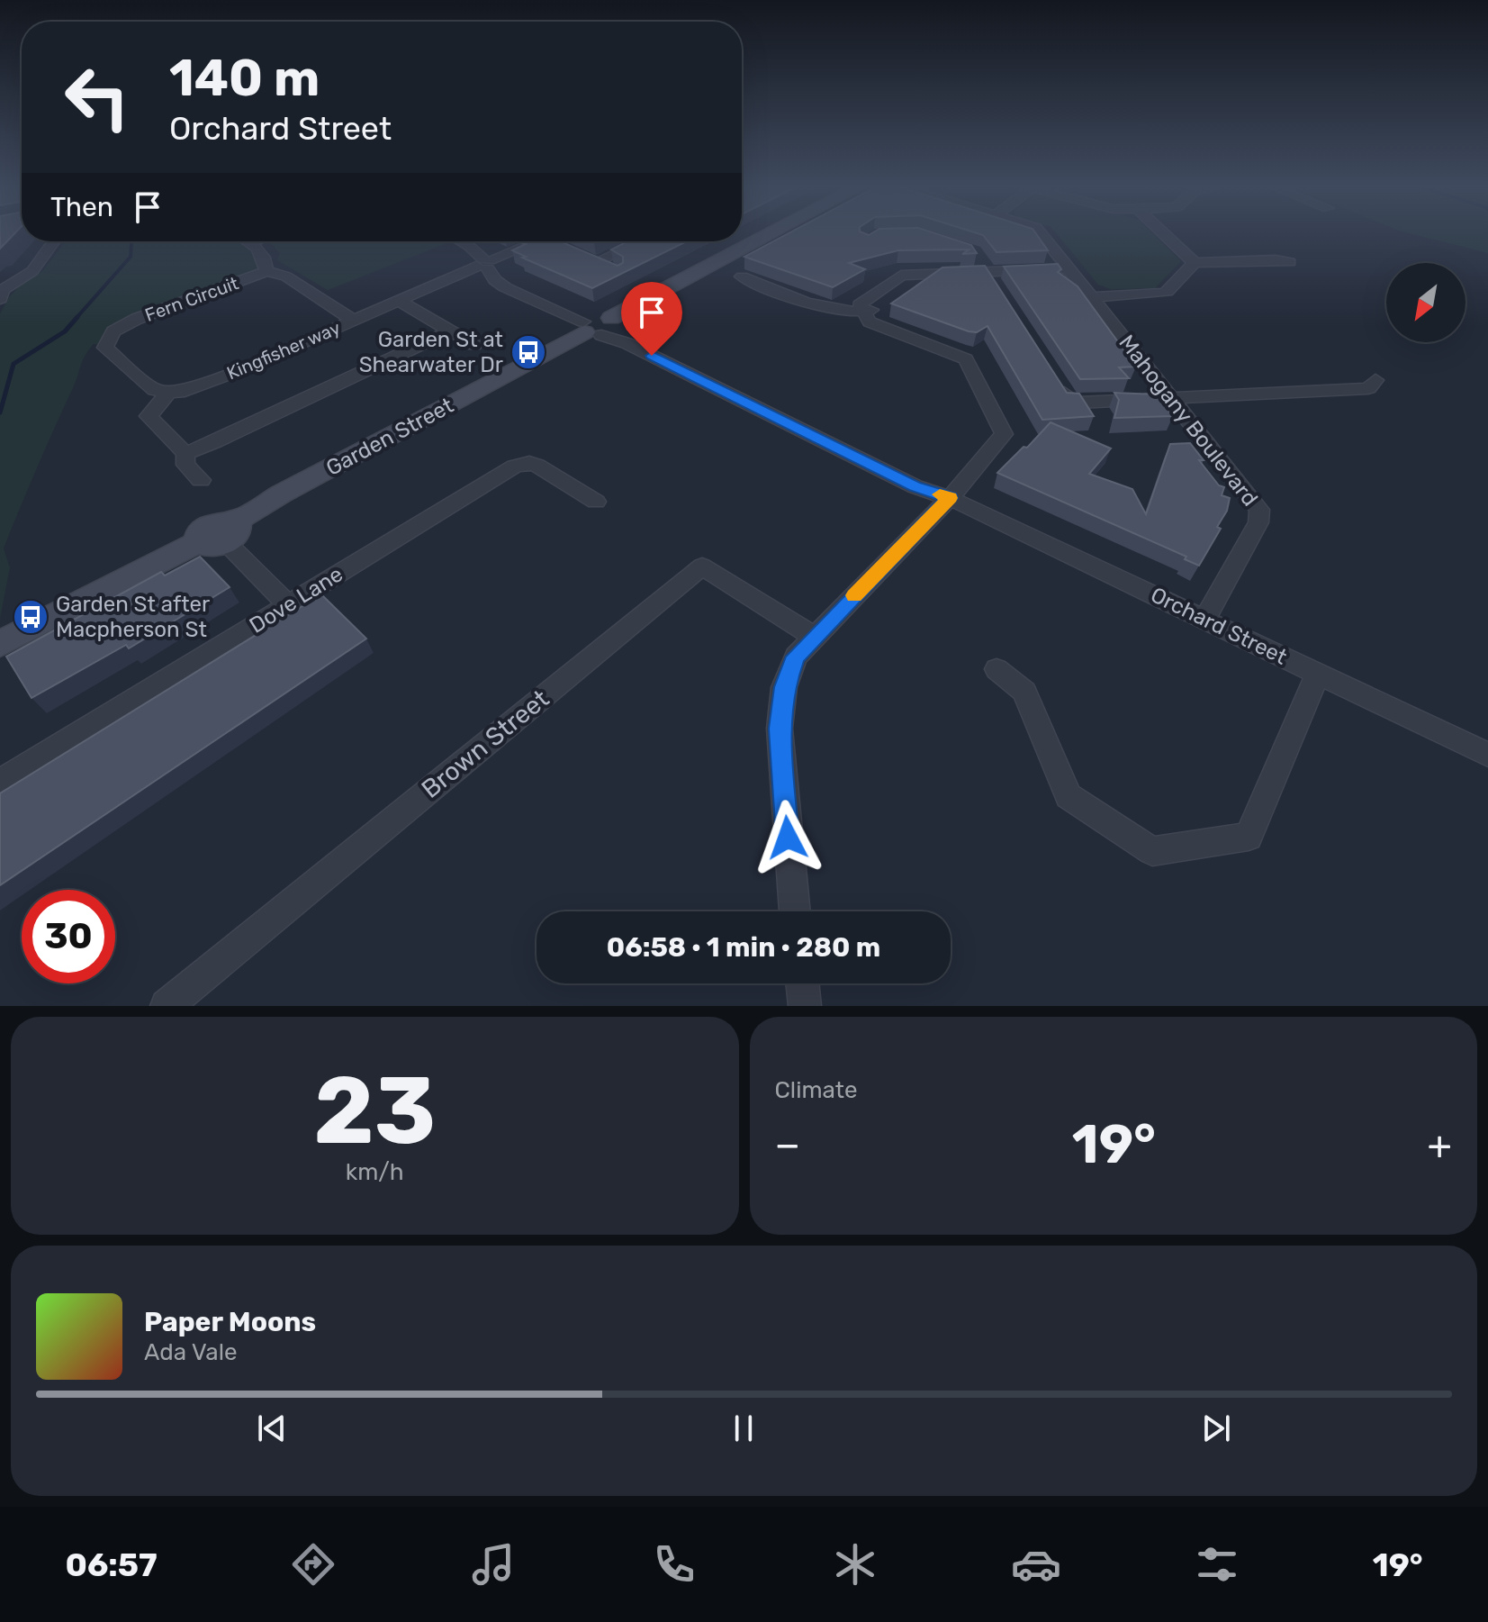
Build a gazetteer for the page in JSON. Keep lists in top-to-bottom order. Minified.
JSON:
{"streets":{"street":["Fern Circuit","Kingfisher way","Mahogany Boulevard","Garden Street","Dove Lane","Orchard Street","Brown Street"]},"crossings":[["Fern Circuit","Kingfisher way"],["Kingfisher way","Orchard Street"],["Mahogany Boulevard","Orchard Street"],["Garden Street","Orchard Street"]],"places":{"bus stop":["Garden St at Shearwater Dr","Garden St after Macpherson St"]},"north":"bottom left","page":{"turn":["140 m","Orchard Street"],"then":"Then","limit":"30","trip":"06:58 · 1 min · 280 m","tile":[["23","km/h"],"Climate"],"heat":["−","19°","+"],"song":["Paper Moons","Ada Vale"],"tabs":["06:57","19°"]}}
